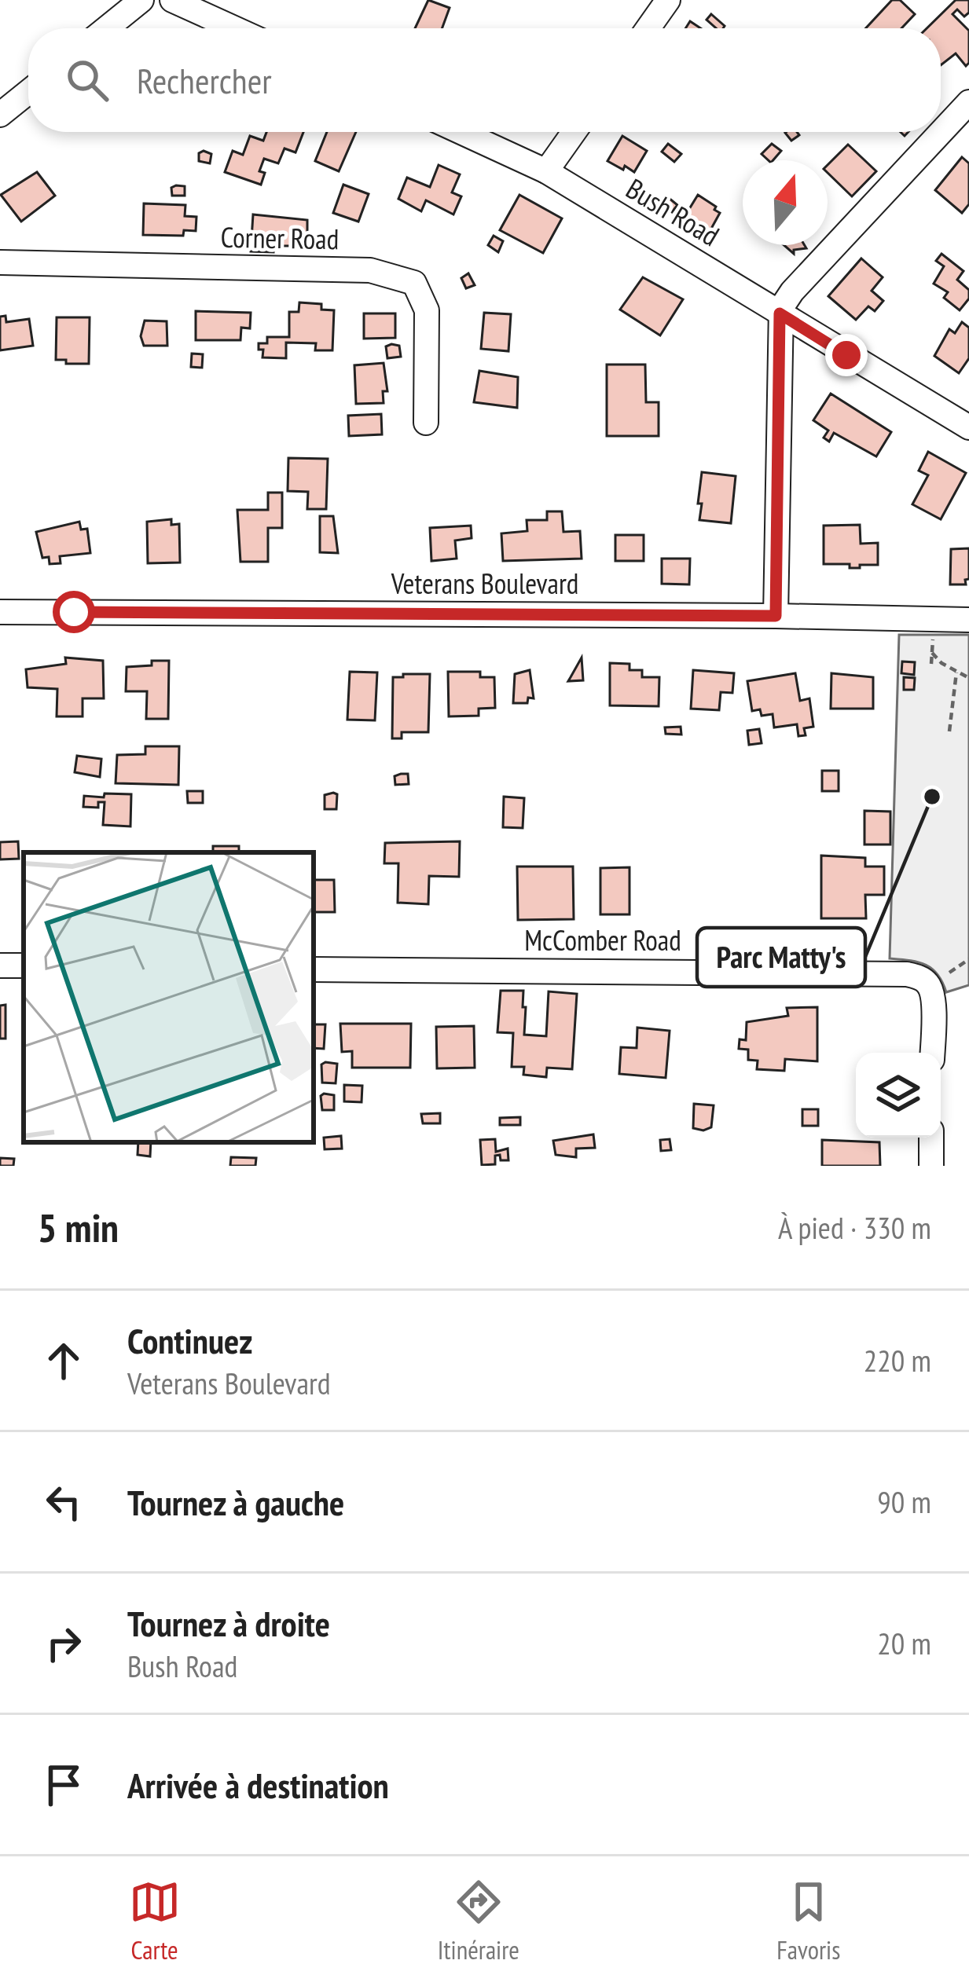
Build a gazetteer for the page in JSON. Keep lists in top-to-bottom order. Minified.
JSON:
{"streets":{"street":["Bush Road","Corner Road","Veterans Boulevard","McComber Road"]},"places":["Parc Matty's"],"north":"top","page":{"search":"Rechercher","heading":["5 min","À pied · 330 m"],"list":[["Continuez","Veterans Boulevard","220 m"],["Tournez à gauche","90 m"],["Tournez à droite","Bush Road","20 m"],"Arrivée à destination"],"nav":["Carte","Itinéraire","Favoris"]}}
